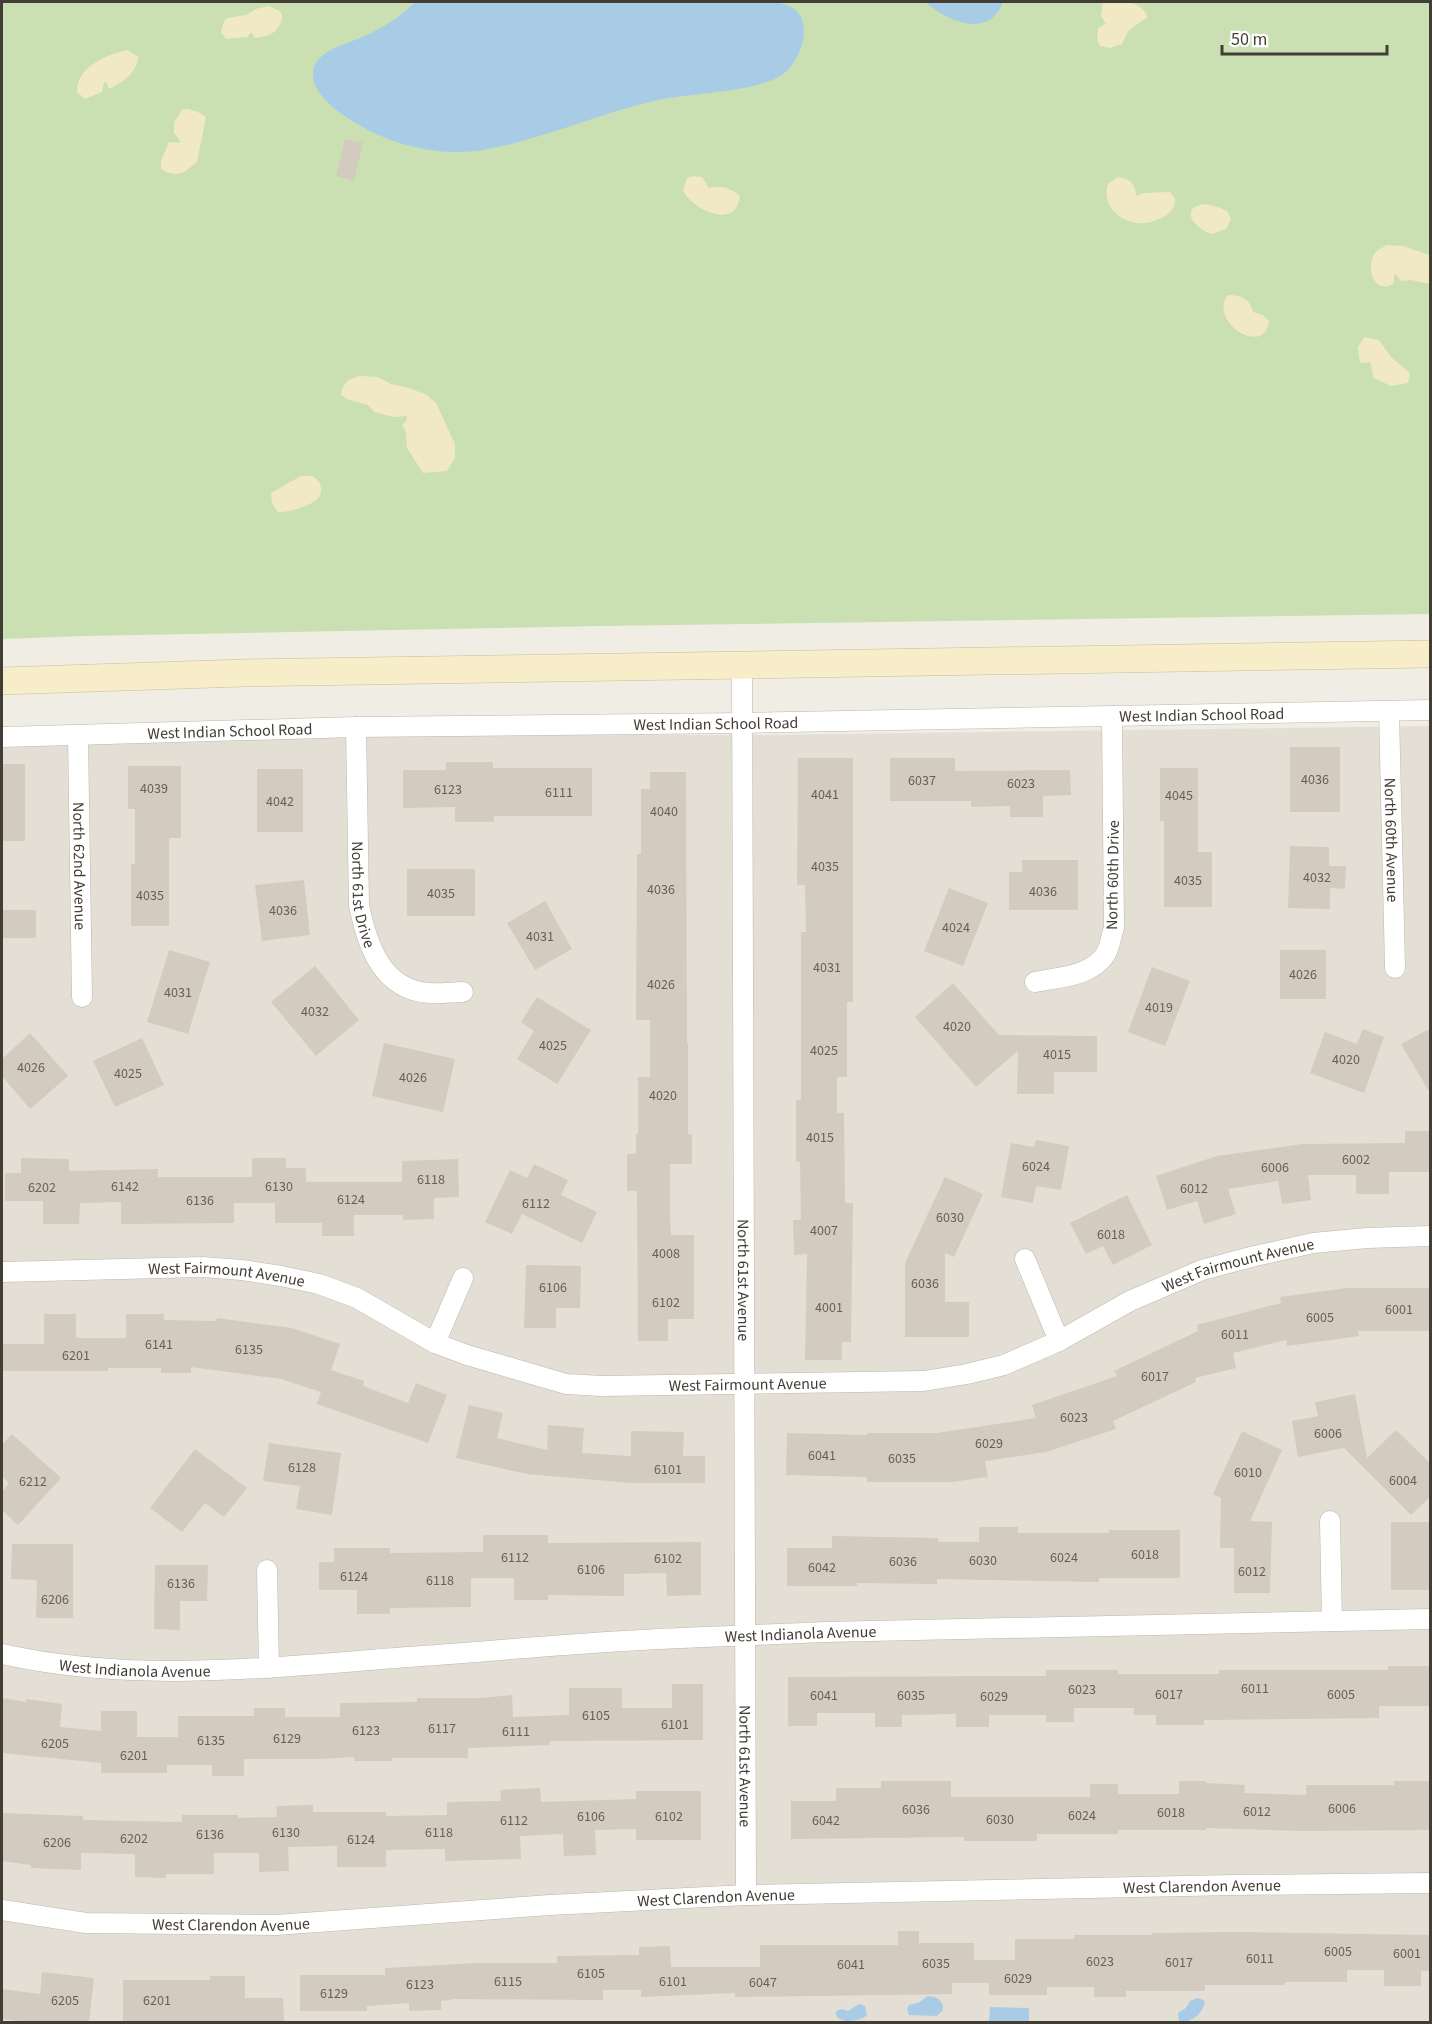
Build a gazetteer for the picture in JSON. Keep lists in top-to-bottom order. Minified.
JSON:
{"streets":{"street":["West Indian School Road","North 60th Avenue","North 62nd Avenue","North 60th Drive","North 61st Drive","West Fairmount Avenue","North 61st Avenue","West Indianola Avenue","West Clarendon Avenue"]},"crossings":[["West Indian School Road","North 60th Avenue"],["West Indian School Road","North 62nd Avenue"],["West Indian School Road","North 60th Drive"],["West Indian School Road","North 61st Drive"],["West Indian School Road","North 61st Avenue"],["West Fairmount Avenue","North 61st Avenue"],["North 61st Avenue","West Indianola Avenue"],["North 61st Avenue","West Clarendon Avenue"]],"house_numbers":["4036","6037","6023","4039","6123","6111","4041","4045","4042","4040","4035","4032","4035","4036","4036","4035","4035","4036","4024","4031","4031","4026","4026","4031","4019","4032","4020","4025","4025","4015","4020","4026","4025","4026","4020","4015","6002","6024","6006","6118","6142","6130","6202","6012","6124","6136","6112","6030","4007","6018","4008","6036","6106","6102","4001","6001","6005","6011","6141","6135","6201","6017","6023","6006","6029","6041","6035","6128","6101","6010","6004","6212","6018","6112","6024","6102","6030","6036","6042","6106","6012","6124","6118","6136","6206","6011","6023","6017","6005","6041","6035","6029","6105","6101","6117","6123","6111","6129","6135","6205","6201","6006","6036","6012","6018","6024","6106","6102","6030","6112","6042","6130","6118","6136","6202","6124","6206","6005","6001","6011","6023","6017","6035","6041","6105","6029","6115","6101","6047","6123","6129","6205","6201"],"scale_bar":"50 m"}
